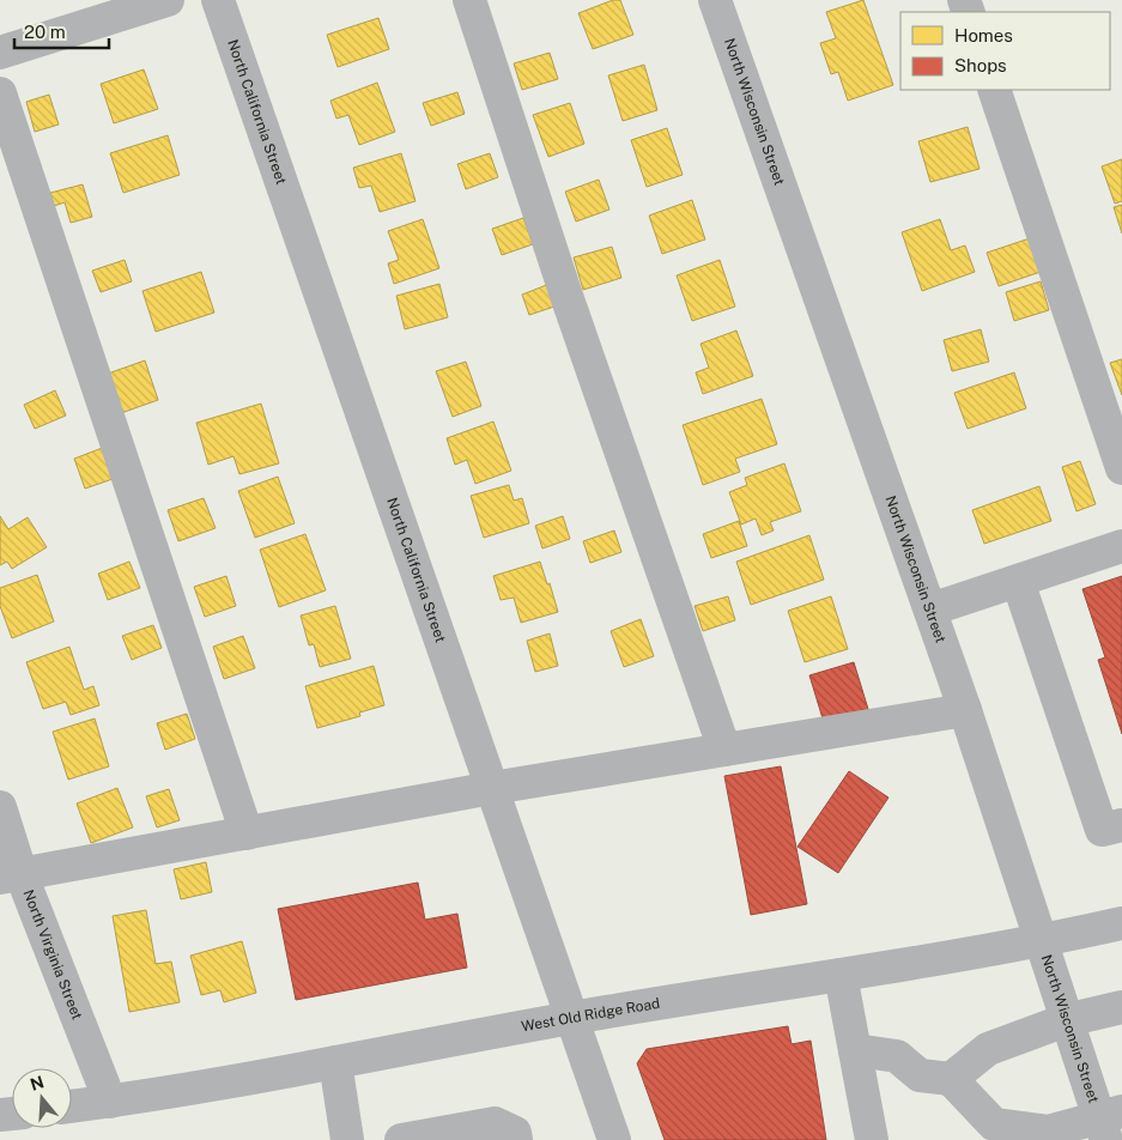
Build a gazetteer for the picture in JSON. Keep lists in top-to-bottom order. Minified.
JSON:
{"streets":{"street":["North California Street","North Wisconsin Street","North Virginia Street","West Old Ridge Road"]},"crossings":[["North California Street","West Old Ridge Road"],["North Wisconsin Street","West Old Ridge Road"],["North Virginia Street","West Old Ridge Road"]],"legend":["Homes","Shops"],"scale_bar":"20 m","north":"top"}
